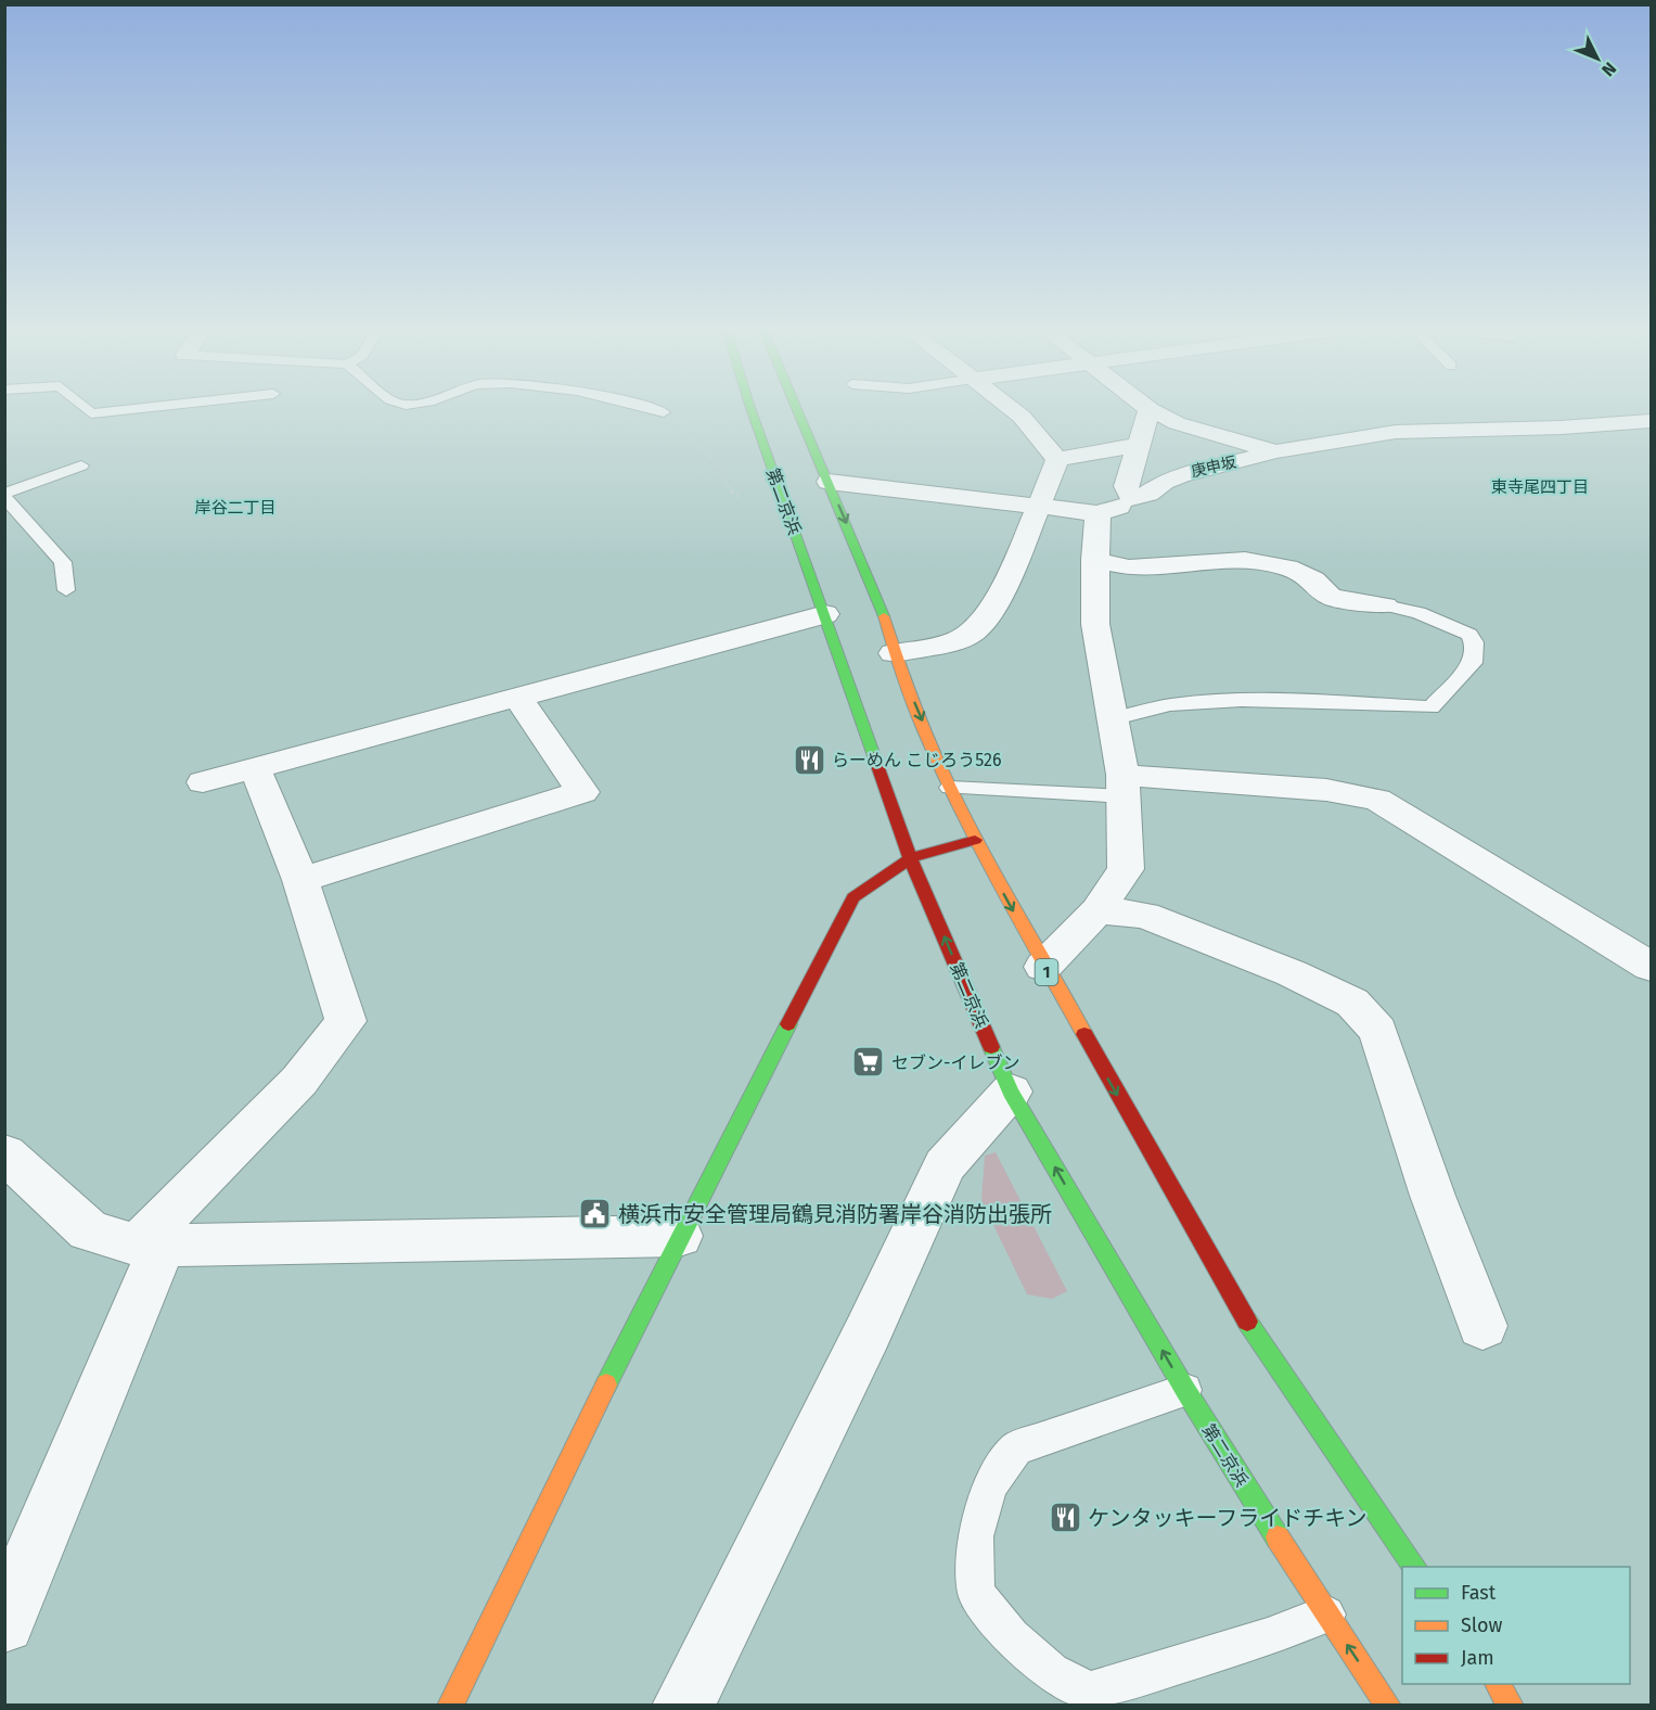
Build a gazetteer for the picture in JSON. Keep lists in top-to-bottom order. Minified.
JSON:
{"streets":{"main road":["第二京浜","1"],"street":["庚申坂"]},"districts":["東寺尾四丁目","岸谷二丁目"],"places":{"restaurant":["らーめん こじろう526","ケンタッキーフライドチキン"],"supermarket":["セブン-イレブン"],"public building":["横浜市安全管理局鶴見消防署岸谷消防出張所"]},"legend":["Fast","Slow","Jam"],"north":"bottom right"}
